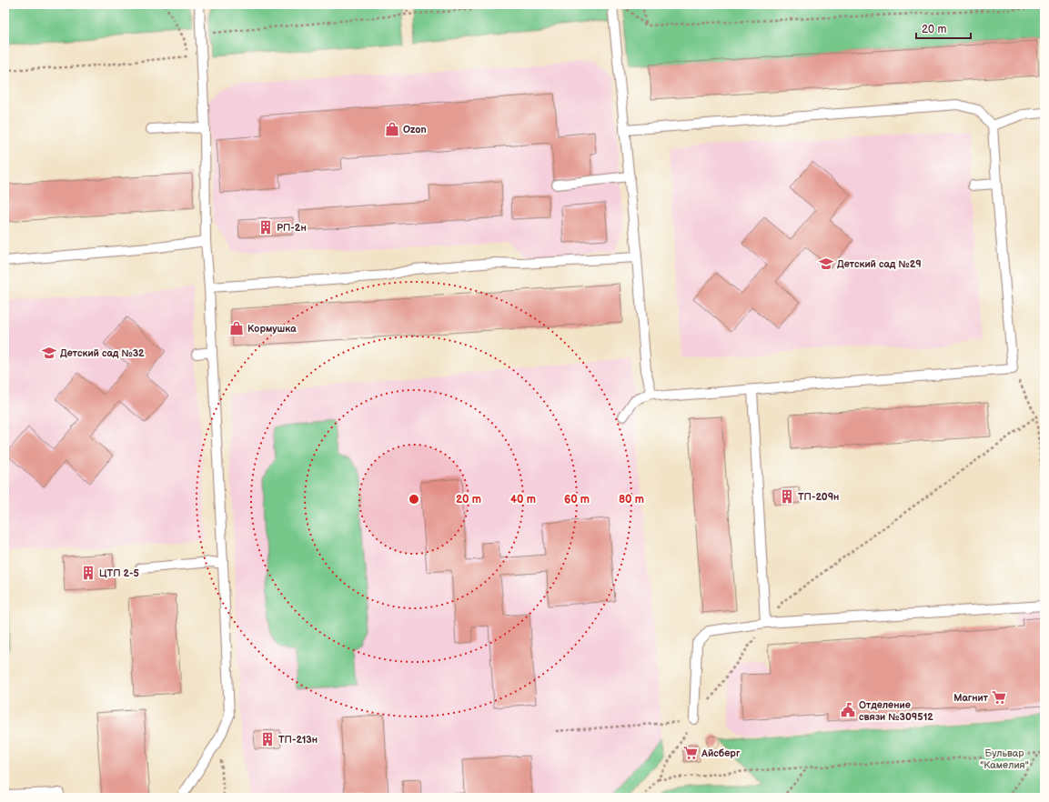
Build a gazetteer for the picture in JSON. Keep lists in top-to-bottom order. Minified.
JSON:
{"parks":["Бульвар \"Камелия\""],"places":{"shop":["Ozon","Кормушка"],"building":["РП-2н","ТП-209н","ЦТП 2-5","ТП-213н"],"school or university":["Детский сад №29","Детский сад №32"],"supermarket":["Магнит","Айсберг"],"public building":["Отделение связи №309512"]},"scale_bar":"20 m","rings":["20 m","40 m","60 m","80 m"]}
